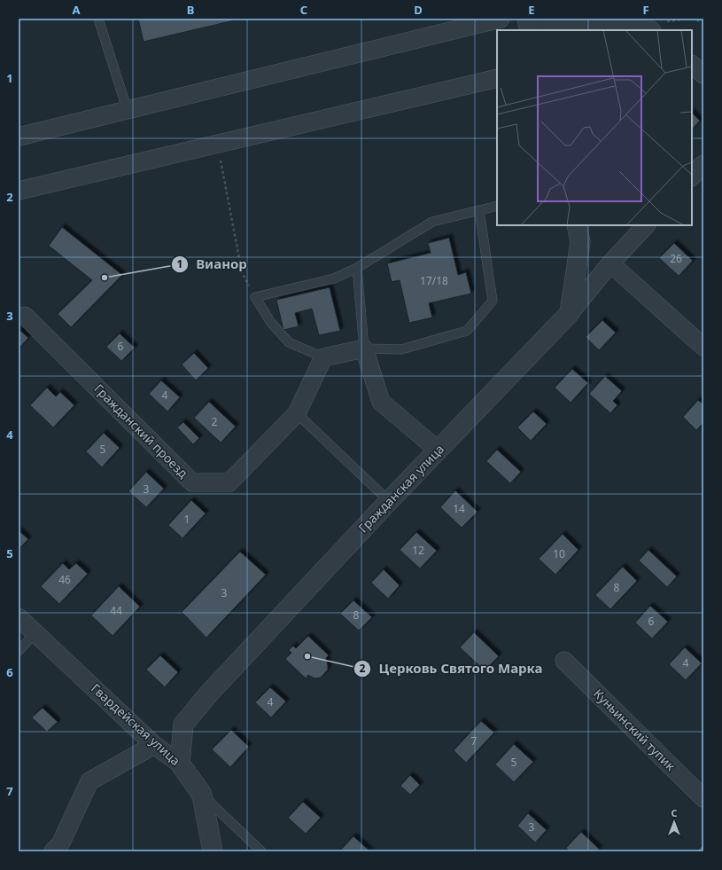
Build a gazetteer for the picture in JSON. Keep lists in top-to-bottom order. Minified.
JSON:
{"streets":{"street":["Гражданский проезд","Гражданская улица","Гвардейская улица","Куньинский тупик"]},"crossings":[["Гражданская улица","Гвардейская улица"]],"places":["Вианор","Церковь Святого Марка"],"house_numbers":["26","17/18","6","4","2","5","3","14","1","12","10","46","8","3","44","8","6","4","4","7","5","3"],"north":"top","grid":{"columns":["A","B","C","D","E","F"],"rows":["1","2","3","4","5","6","7"]}}
